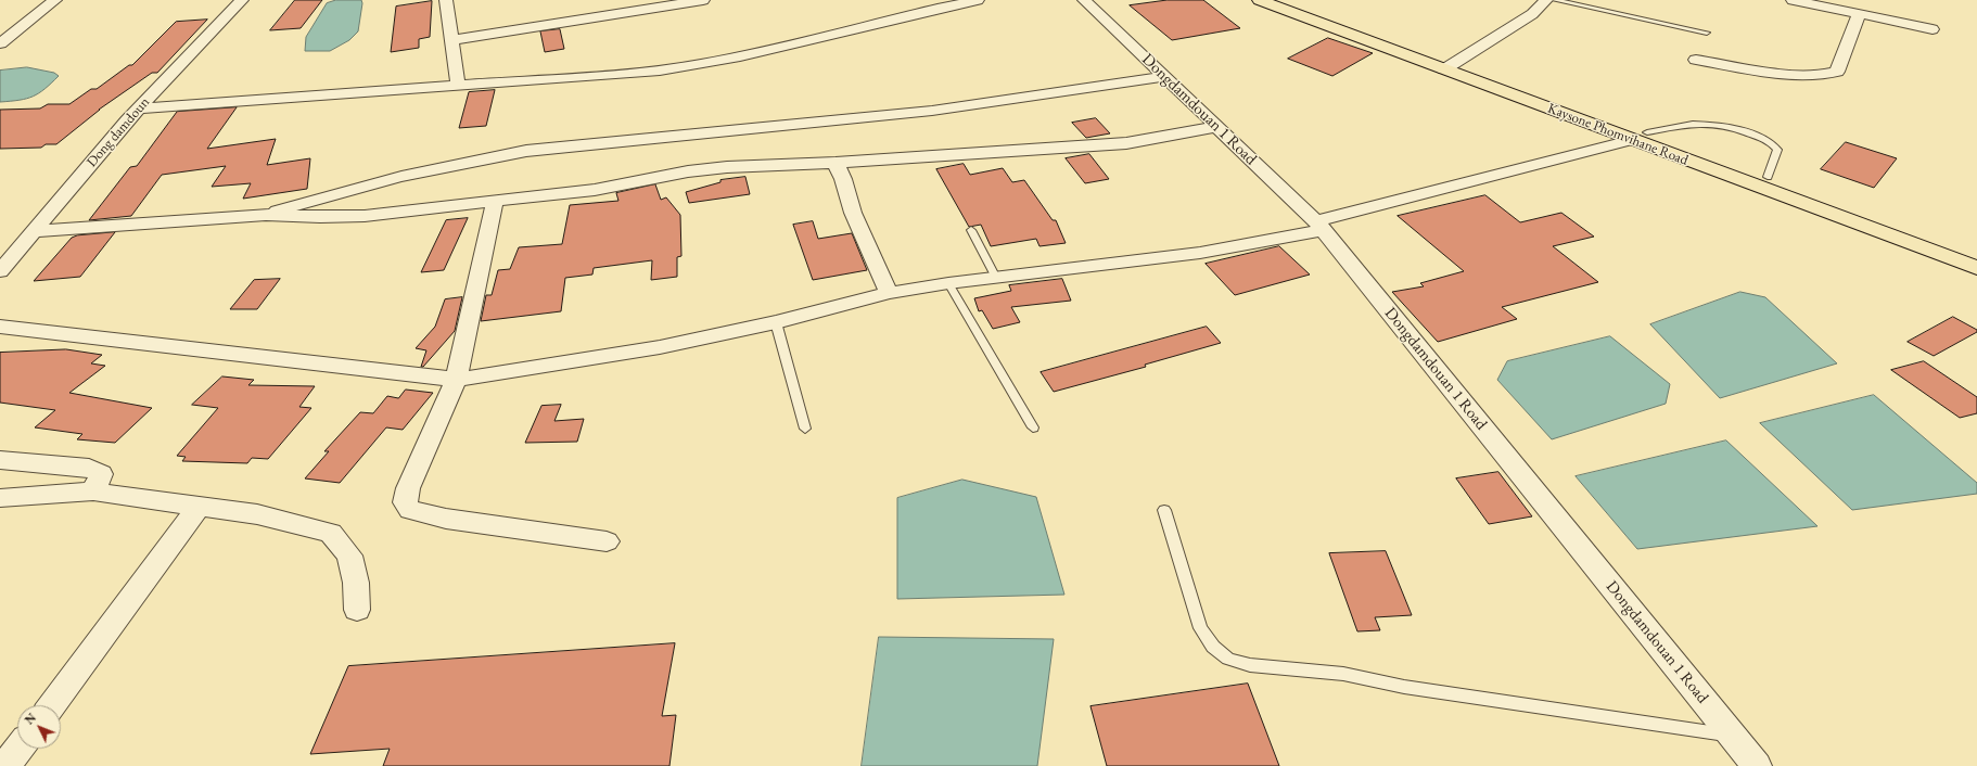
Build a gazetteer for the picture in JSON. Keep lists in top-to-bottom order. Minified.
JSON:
{"streets":{"highway":["Kaysone Phomvihane Road"],"street":["Dongdamdouan 1 Road","Dong damdoun"]},"north":"top left"}
